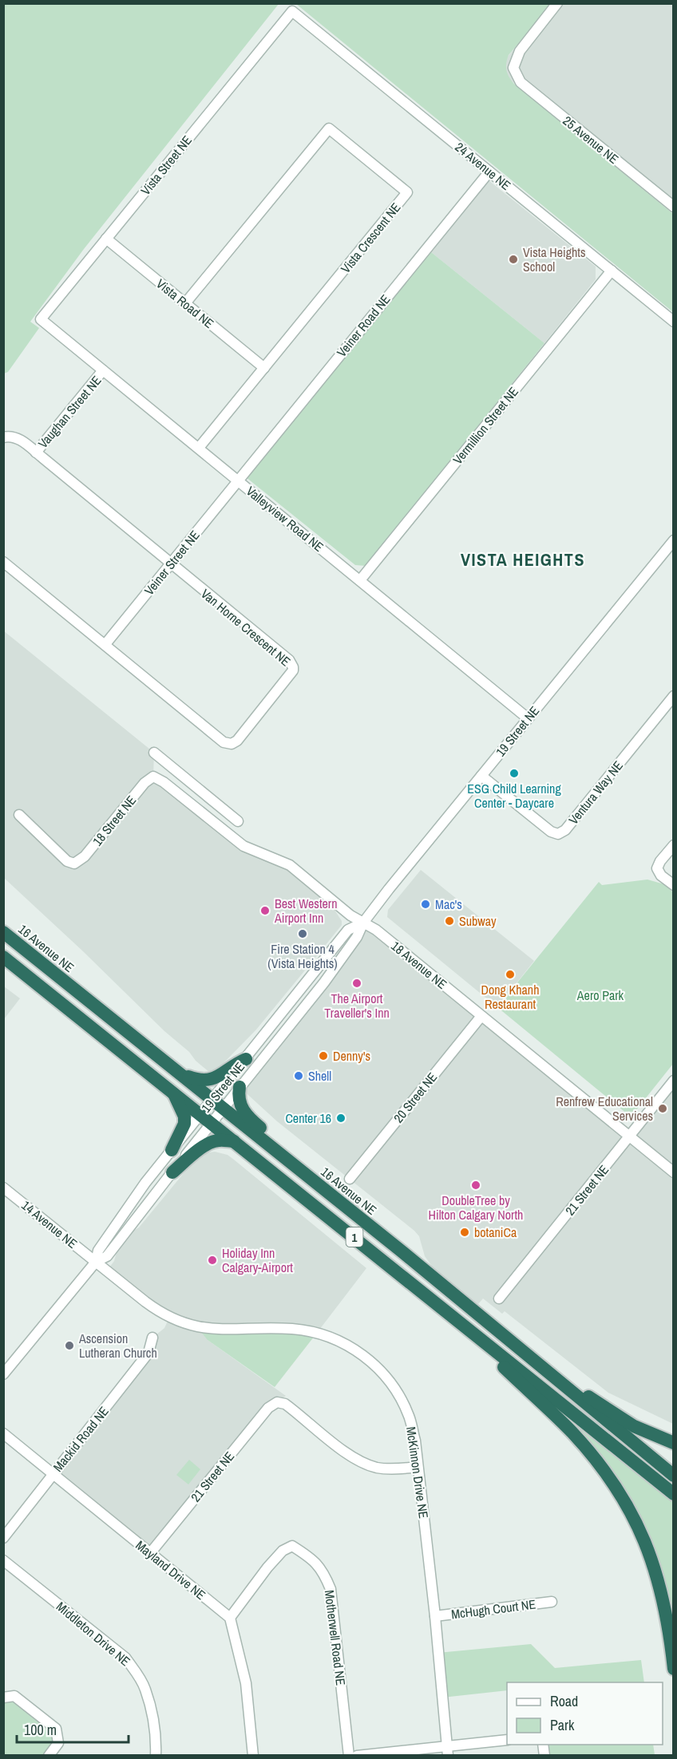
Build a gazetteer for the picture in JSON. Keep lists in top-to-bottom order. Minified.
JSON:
{"streets":{"highway":["16 Avenue NE","1"],"street":["25 Avenue NE","Vista Street NE","24 Avenue NE","Vista Crescent NE","Vista Road NE","Veiner Road NE","Vaughan Street NE","Vermillion Street NE","Valleyview Road NE","Veiner Street NE","Van Horne Crescent NE","19 Street NE","Ventura Way NE","18 Street NE","18 Avenue NE","20 Street NE","21 Street NE","14 Avenue NE","Mackid Road NE","McKinnon Drive NE","Mayland Drive NE","McHugh Court NE","Middleton Drive NE","Motherwell Road NE"]},"crossings":[["Vista Street NE","24 Avenue NE"],["Vista Street NE","Vista Road NE"],["Vista Street NE","Valleyview Road NE"],["24 Avenue NE","Veiner Road NE"],["24 Avenue NE","Vermillion Street NE"],["Vista Crescent NE","Vista Road NE"],["Vista Crescent NE","Valleyview Road NE"],["Veiner Road NE","Valleyview Road NE"],["Veiner Road NE","Veiner Street NE"],["Vaughan Street NE","Valleyview Road NE"],["Vaughan Street NE","Van Horne Crescent NE"],["Vermillion Street NE","Valleyview Road NE"],["Valleyview Road NE","Veiner Street NE"],["Valleyview Road NE","19 Street NE"],["Veiner Street NE","Van Horne Crescent NE"],["19 Street NE","Ventura Way NE"],["19 Street NE","16 Avenue NE"],["19 Street NE","18 Avenue NE"],["19 Street NE","14 Avenue NE"],["19 Street NE","1"],["19 Street NE","McKinnon Drive NE"],["18 Street NE","18 Avenue NE"],["18 Avenue NE","20 Street NE"],["18 Avenue NE","21 Street NE"],["21 Street NE","McKinnon Drive NE"],["21 Street NE","Mayland Drive NE"],["14 Avenue NE","McKinnon Drive NE"],["Mackid Road NE","Mayland Drive NE"],["McKinnon Drive NE","McHugh Court NE"],["Mayland Drive NE","Motherwell Road NE"]],"districts":["VISTA HEIGHTS"],"parks":["Aero Park"],"places":["Vista Heights School","ESG Child Learning Center - Daycare","Mac's","Best Western Airport Inn","Subway","Fire Station 4 (Vista Heights)","Dong Khanh Restaurant","The Airport Traveller's Inn","Denny's","Shell","Renfrew Educational Services","Center 16","DoubleTree by Hilton Calgary North","botaniCa","Holiday Inn Calgary-Airport","Ascension Lutheran Church"],"legend":["Road","Park"],"scale_bar":"100 m"}
